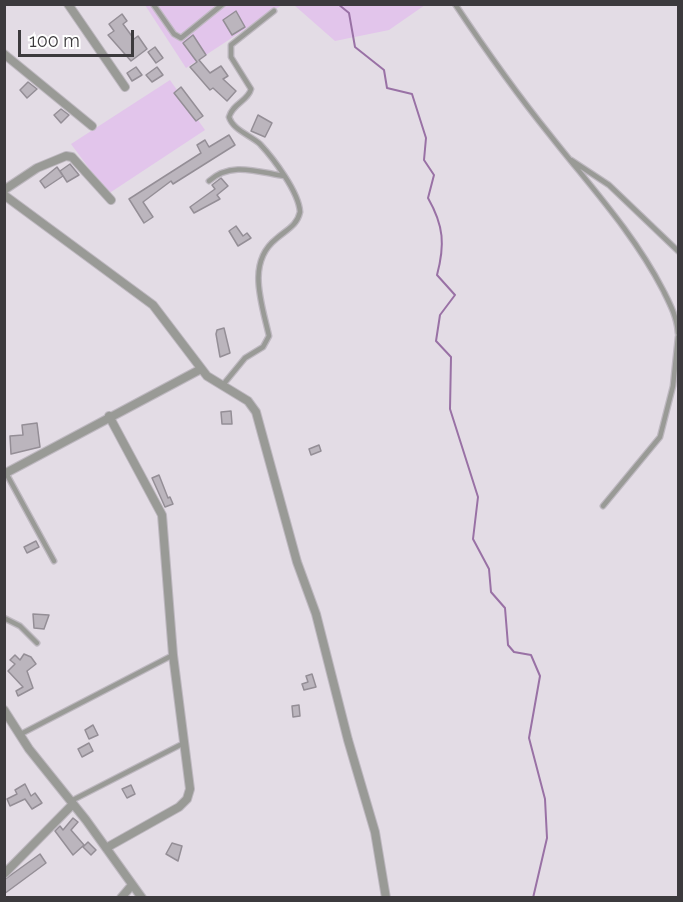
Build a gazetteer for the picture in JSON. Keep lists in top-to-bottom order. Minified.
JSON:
{"scale_bar":"100 m"}
